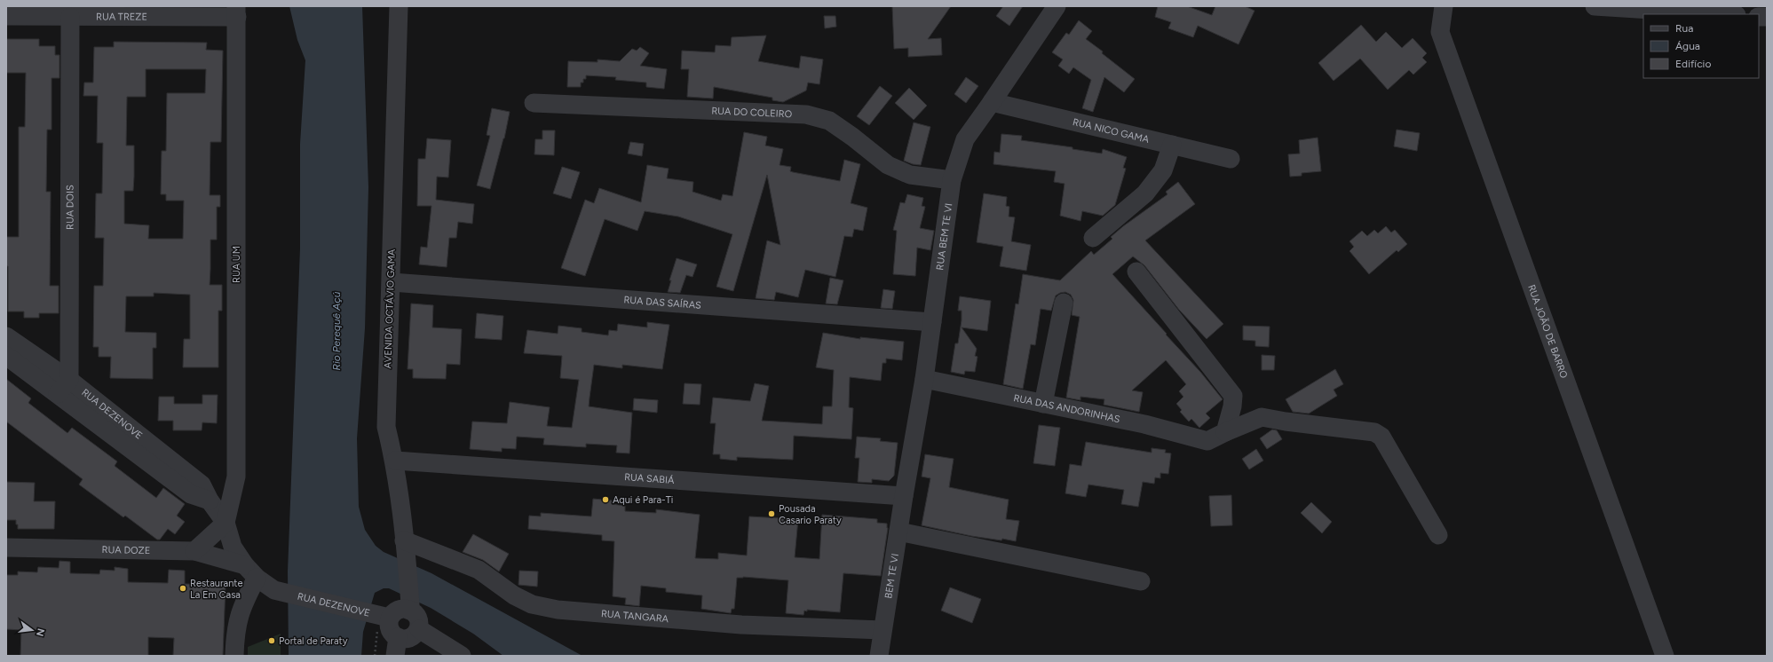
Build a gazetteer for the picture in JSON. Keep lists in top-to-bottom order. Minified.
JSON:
{"streets":{"street":["RUA TREZE","RUA DO COLEIRO","RUA NICO GAMA","RUA DOIS","RUA BEM TE VI","RUA UM","RUA DAS SAÍRAS","AVENIDA OCTÁVIO GAMA","RUA JOÃO DE BARRO","RUA DAS ANDORINHAS","RUA DEZENOVE","RUA SABIÁ","RUA DOZE","BEM TE VI","RUA TANGARA"]},"crossings":[["RUA TREZE","RUA DOIS"],["RUA TREZE","RUA UM"],["RUA DO COLEIRO","RUA BEM TE VI"],["RUA NICO GAMA","RUA BEM TE VI"],["RUA DOIS","RUA DEZENOVE"],["RUA BEM TE VI","RUA DAS SAÍRAS"],["RUA BEM TE VI","RUA DAS ANDORINHAS"],["RUA BEM TE VI","RUA SABIÁ"],["RUA BEM TE VI","BEM TE VI"],["RUA UM","RUA DEZENOVE"],["RUA DAS SAÍRAS","AVENIDA OCTÁVIO GAMA"],["AVENIDA OCTÁVIO GAMA","RUA DEZENOVE"],["AVENIDA OCTÁVIO GAMA","RUA SABIÁ"],["AVENIDA OCTÁVIO GAMA","RUA TANGARA"],["RUA DEZENOVE","RUA DOZE"],["RUA SABIÁ","BEM TE VI"],["BEM TE VI","RUA TANGARA"]],"water":["Rio Perequê Açú"],"places":["Aqui é Para-Ti","Pousada Casario Paraty","Restaurante La Em Casa","Portal de Paraty"],"legend":["Rua","Água","Edifício"],"north":"right"}
